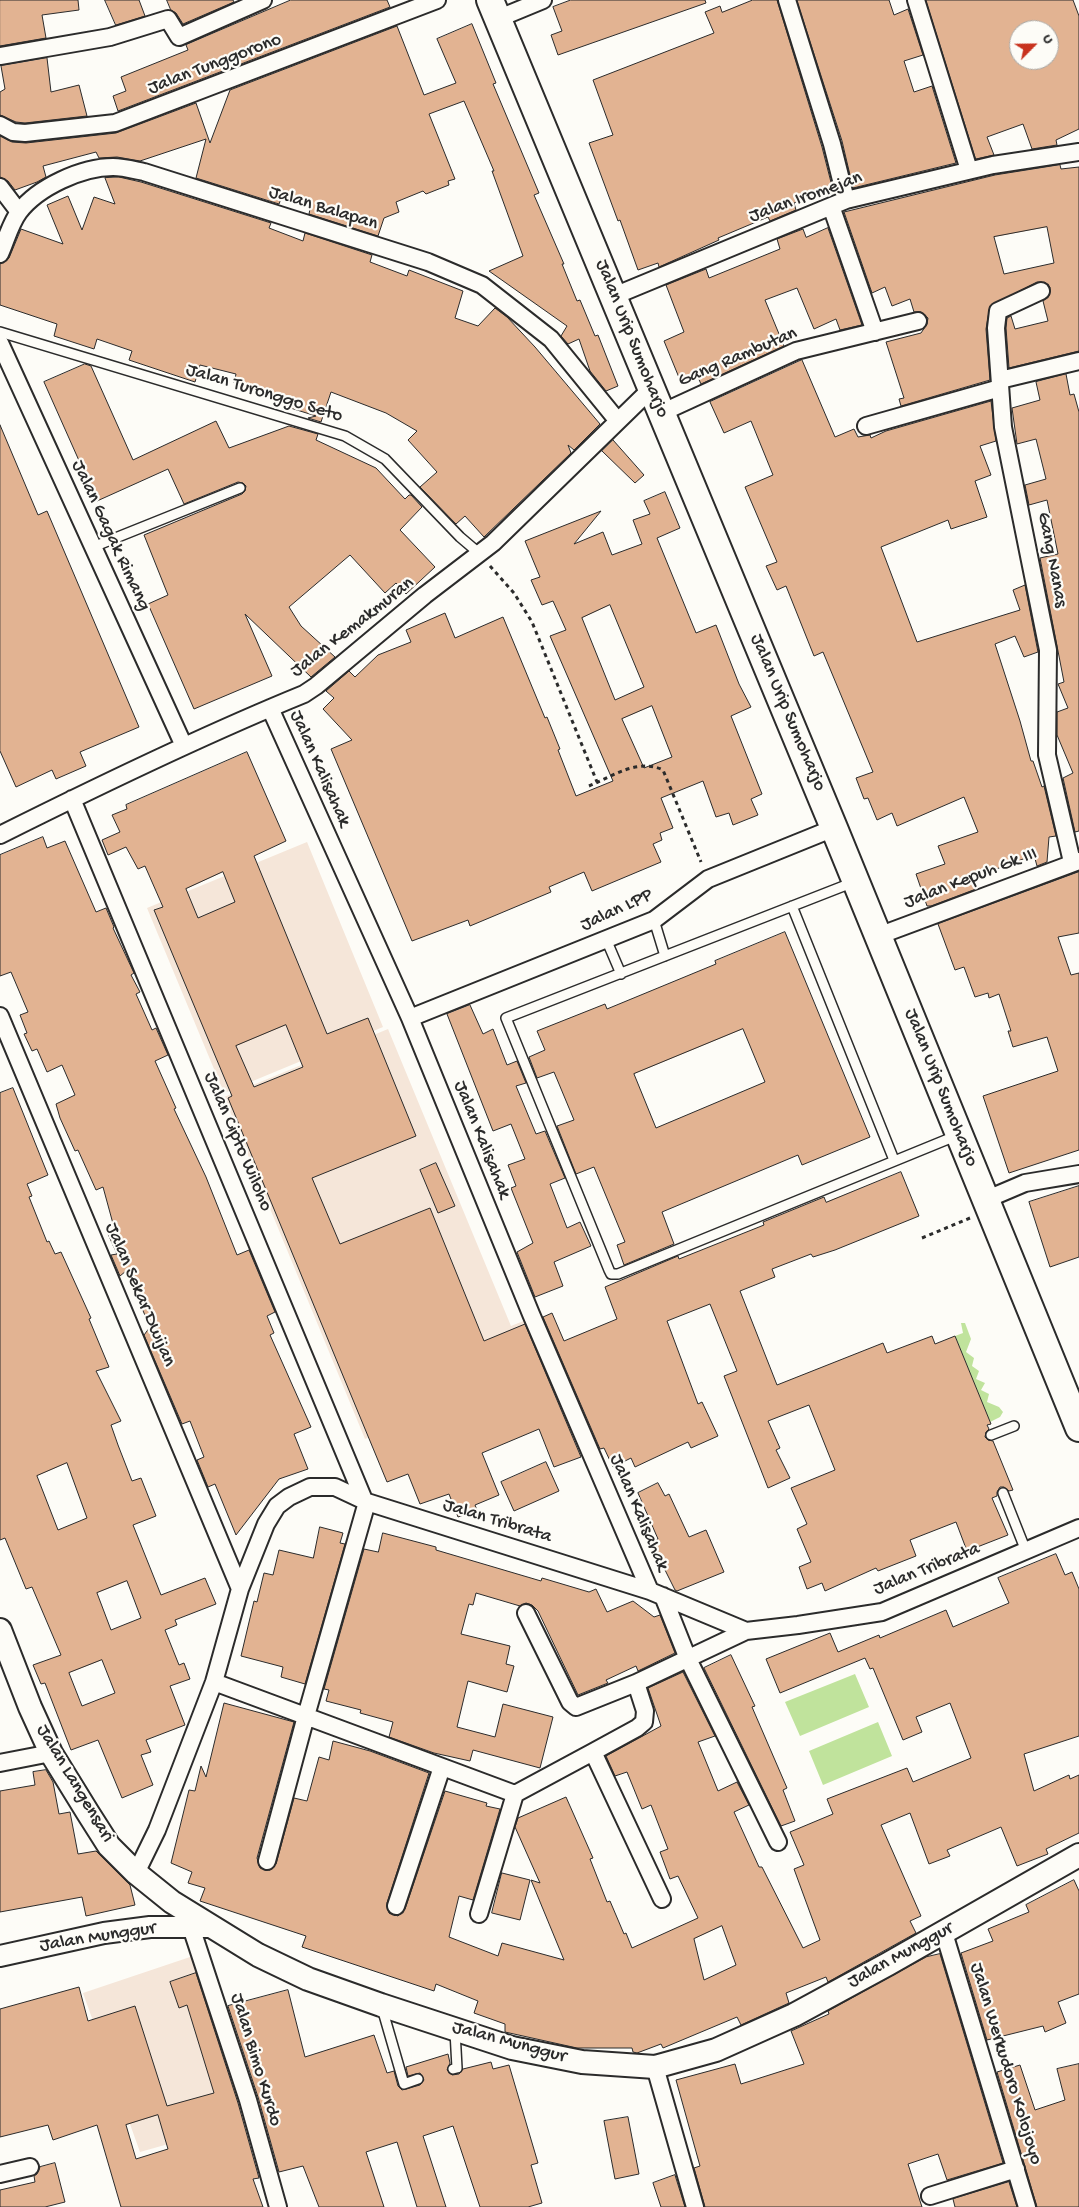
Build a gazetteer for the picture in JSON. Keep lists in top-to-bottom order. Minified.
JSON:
{"streets":{"main road":["Jalan Urip Sumoharjo","Jalan Langensari","Jalan Munggur"],"street":["Jalan Tunggorono","Jalan Iromejan","Jalan Balapan","Gang Rambutan","Jalan Gagak Rimang","Gang Nanas","Jalan Kemakmuran","Jalan Kalisahak","Jalan Kepuh Gk III","Jalan LPP","Jalan Cipto Wiloho","Jalan Sekar Dwijan","Jalan Tribrata","Jalan Bimo Kurdo","Jalan Werkudoro Kolojoyo"],"lane":["Jalan Turonggo Seto"]},"crossings":[["Jalan Iromejan","Jalan Urip Sumoharjo"],["Jalan Balapan","Jalan Kemakmuran"],["Jalan Urip Sumoharjo","Gang Rambutan"],["Jalan Urip Sumoharjo","Jalan Kemakmuran"],["Jalan Urip Sumoharjo","Jalan Kepuh Gk III"],["Jalan Urip Sumoharjo","Jalan LPP"],["Jalan Turonggo Seto","Jalan Kemakmuran"],["Jalan Gagak Rimang","Jalan Kemakmuran"],["Gang Nanas","Jalan Kepuh Gk III"],["Jalan Kemakmuran","Jalan Kalisahak"],["Jalan Kemakmuran","Jalan Cipto Wiloho"],["Jalan Kalisahak","Jalan LPP"],["Jalan Kalisahak","Jalan Tribrata"],["Jalan Cipto Wiloho","Jalan Tribrata"],["Jalan Sekar Dwijan","Jalan Tribrata"],["Jalan Tribrata","Jalan Langensari"],["Jalan Langensari","Jalan Munggur"],["Jalan Langensari","Jalan Bimo Kurdo"],["Jalan Munggur","Jalan Bimo Kurdo"],["Jalan Munggur","Jalan Werkudoro Kolojoyo"]],"north":"top right"}
